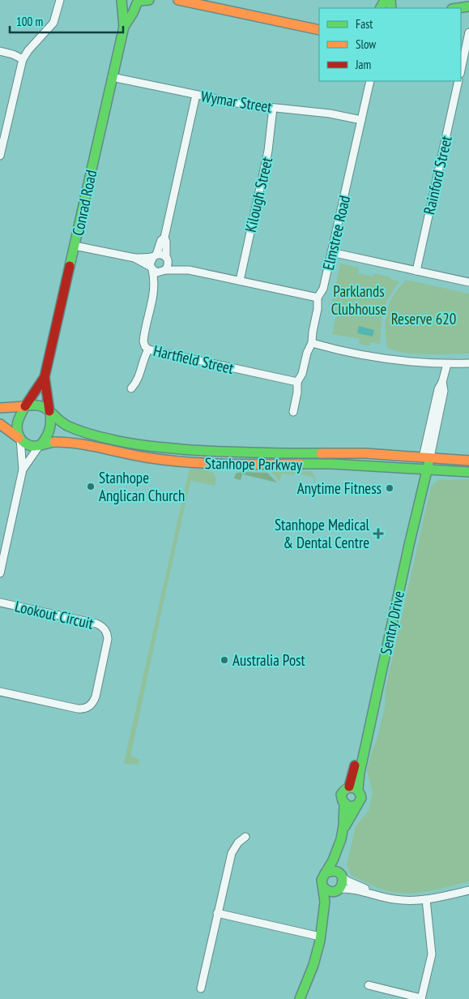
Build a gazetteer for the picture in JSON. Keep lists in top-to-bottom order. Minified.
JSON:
{"streets":{"street":["Wymar Street","Rainford Street","Kilough Street","Conrad Road","Elmstree Road","Hartfield Street","Stanhope Parkway","Lookout Circuit","Sentry Drive"]},"crossings":[["Wymar Street","Kilough Street"],["Wymar Street","Conrad Road"],["Wymar Street","Elmstree Road"],["Conrad Road","Stanhope Parkway"],["Elmstree Road","Hartfield Street"],["Stanhope Parkway","Sentry Drive"]],"parks":["Parklands Clubhouse","Reserve 620"],"places":{"other":["Stanhope Anglican Church","Anytime Fitness","Australia Post"],"health":["Stanhope Medical & Dental Centre"]},"legend":["Fast","Slow","Jam"],"scale_bar":"100 m"}
